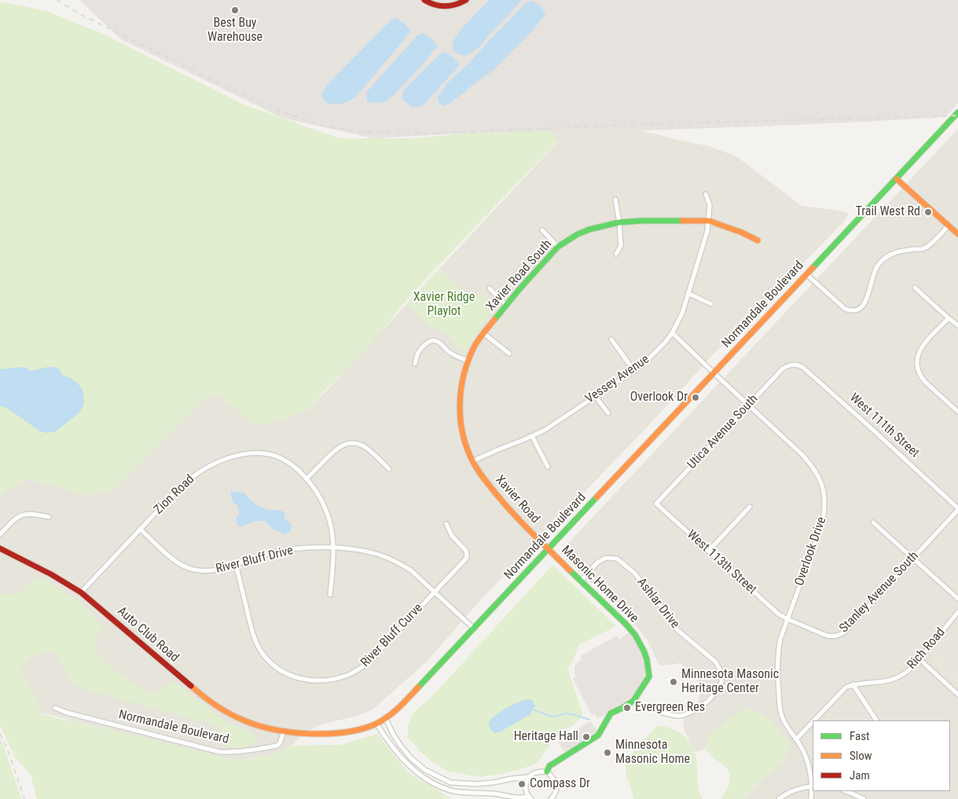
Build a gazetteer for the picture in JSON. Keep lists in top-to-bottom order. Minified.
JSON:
{"streets":{"street":["Xavier Road South","Normandale Boulevard","Vessey Avenue","West 111th Street","Utica Avenue South","Zion Road","Xavier Road","Overlook Drive","River Bluff Drive","West 113th Street","Masonic Home Drive","Stanley Avenue South","Ashlar Drive","Auto Club Road","River Bluff Curve","Rich Road"]},"crossings":[["Xavier Road South","Vessey Avenue"],["Xavier Road South","Xavier Road"],["Normandale Boulevard","Xavier Road"],["Normandale Boulevard","Overlook Drive"],["Normandale Boulevard","River Bluff Drive"],["Normandale Boulevard","Masonic Home Drive"],["Normandale Boulevard","Auto Club Road"],["Vessey Avenue","Xavier Road"],["Vessey Avenue","Overlook Drive"],["West 111th Street","Utica Avenue South"],["West 111th Street","Stanley Avenue South"],["Utica Avenue South","Overlook Drive"],["Utica Avenue South","West 113th Street"],["Zion Road","River Bluff Drive"],["Zion Road","Auto Club Road"],["Xavier Road","Masonic Home Drive"],["Overlook Drive","West 113th Street"],["Overlook Drive","Stanley Avenue South"],["River Bluff Drive","River Bluff Curve"],["West 113th Street","Stanley Avenue South"],["Masonic Home Drive","Ashlar Drive"]],"parks":["Xavier Ridge Playlot"],"places":["Best Buy Warehouse","Trail West Rd","Overlook Dr","Minnesota Masonic Heritage Center","Evergreen Res","Heritage Hall","Minnesota Masonic Home","Compass Dr"],"legend":["Fast","Slow","Jam"]}
